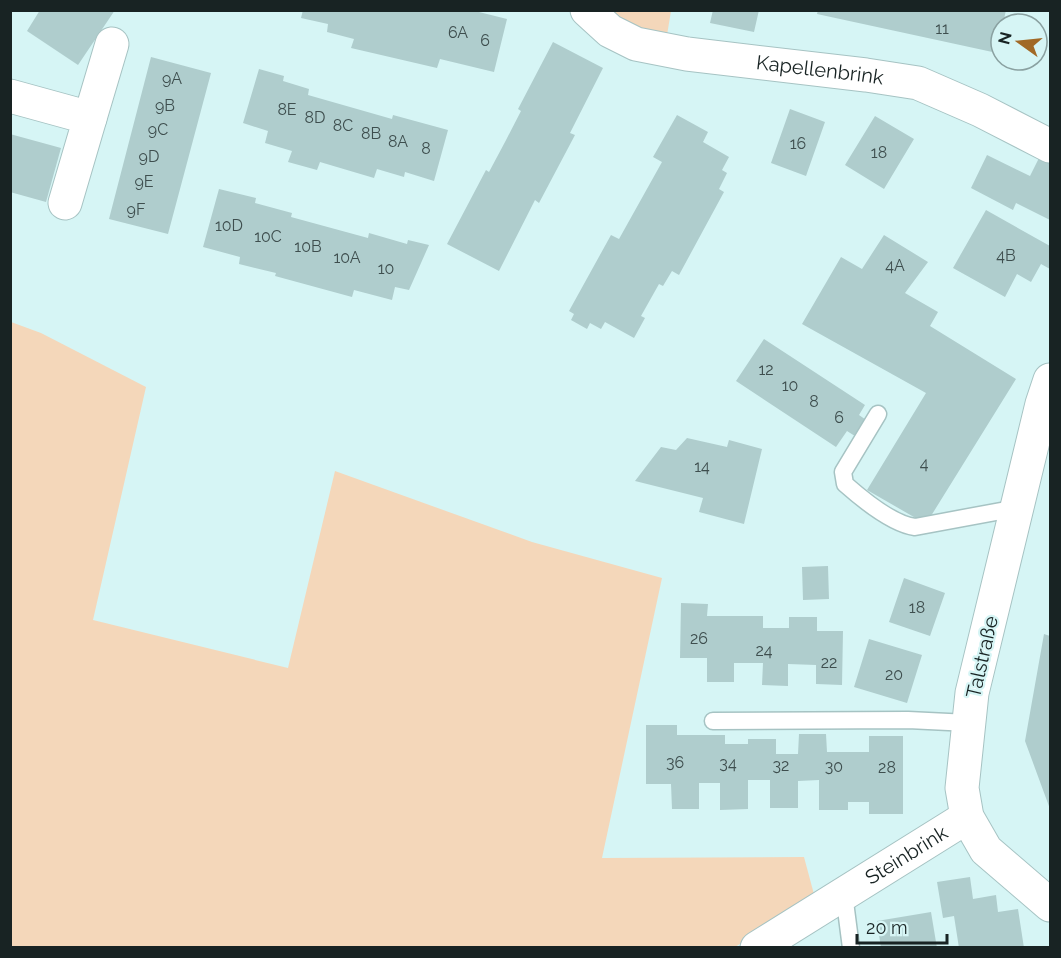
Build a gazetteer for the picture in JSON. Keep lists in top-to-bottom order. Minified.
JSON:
{"streets":{"street":["Kapellenbrink","Talstraße","Steinbrink"]},"crossings":[["Talstraße","Steinbrink"]],"house_numbers":["11","6A","6","9A","9B","8E","8D","8C","9C","8B","8A","16","8","18","9D","9E","9F","10D","10C","10B","4B","10A","4A","10","12","10","8","6","4","14","18","26","24","22","20","36","34","32","30","28"],"scale_bar":"20 m","north":"left"}
